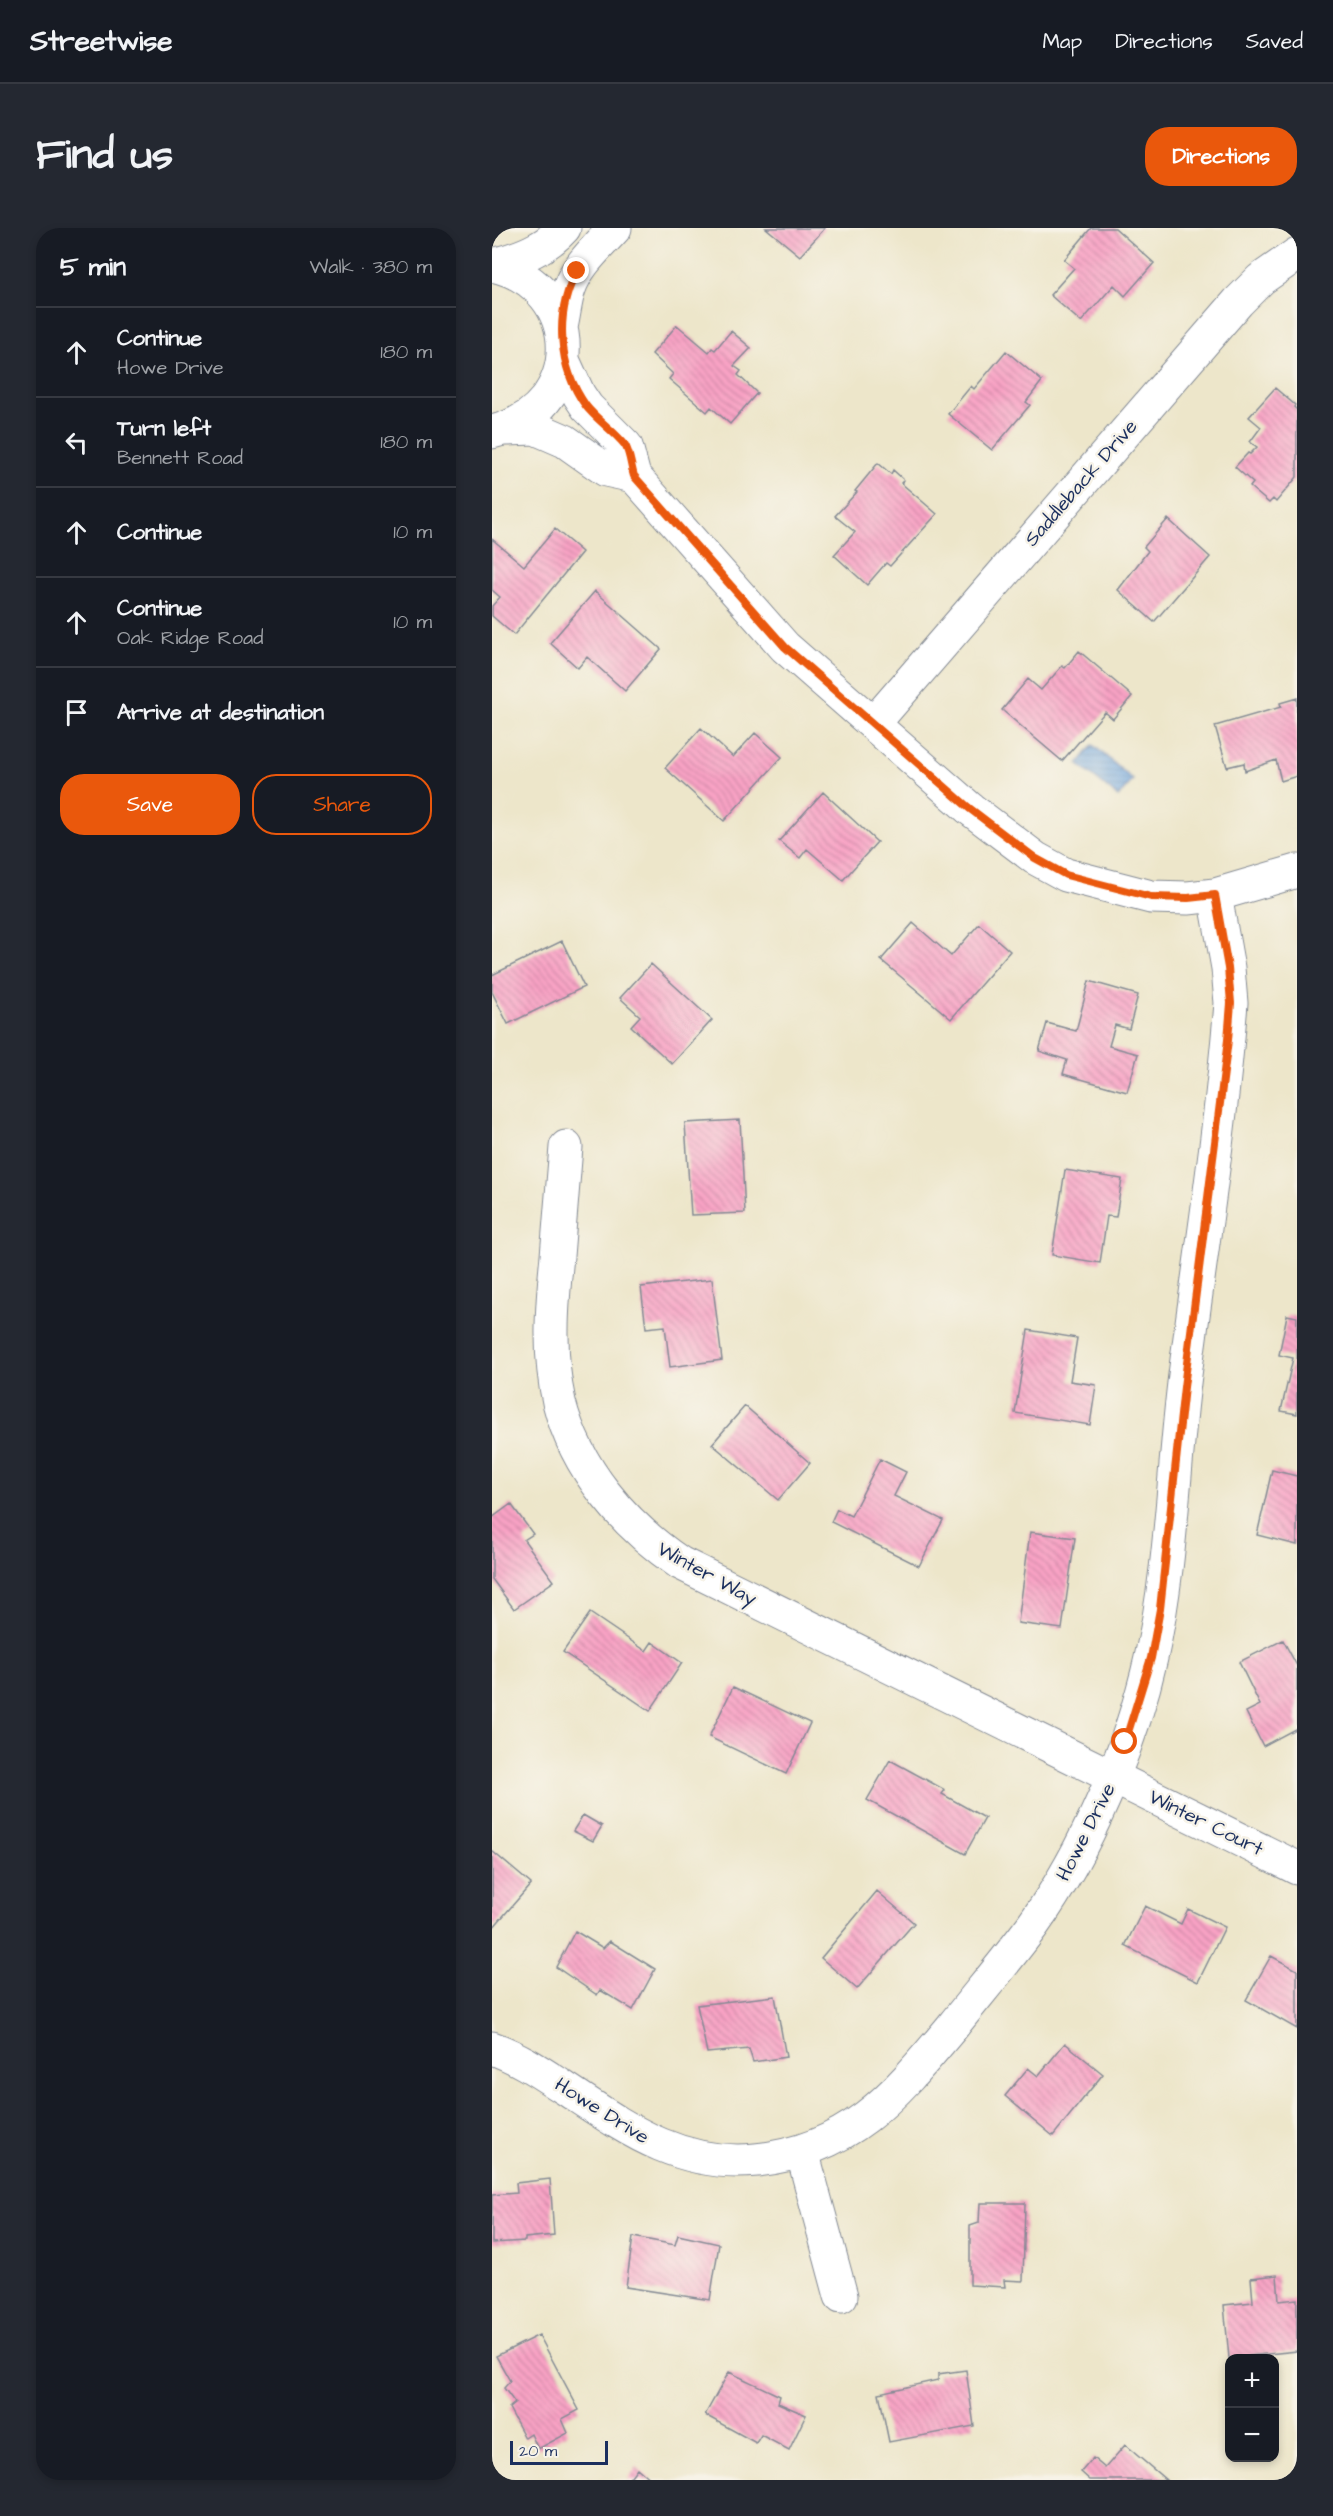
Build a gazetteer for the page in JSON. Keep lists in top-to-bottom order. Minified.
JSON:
{"streets":{"street":["Saddleback Drive","Winter Way","Winter Court","Howe Drive"]},"crossings":[["Winter Way","Winter Court"],["Winter Way","Howe Drive"],["Winter Court","Howe Drive"]],"scale_bar":"20 m","page":{"header":"Streetwise","nav":["Map","Directions","Saved"],"title":"Find us","buttons":["Directions",["Save","Share"]],"heading":["5 min","Walk · 380 m"],"list":[["Continue","Howe Drive","180 m"],["Turn left","Bennett Road","180 m"],["Continue","10 m"],["Continue","Oak Ridge Road","10 m"],"Arrive at destination"],"map_buttons":["+","−"],"scale":"20 m"}}
